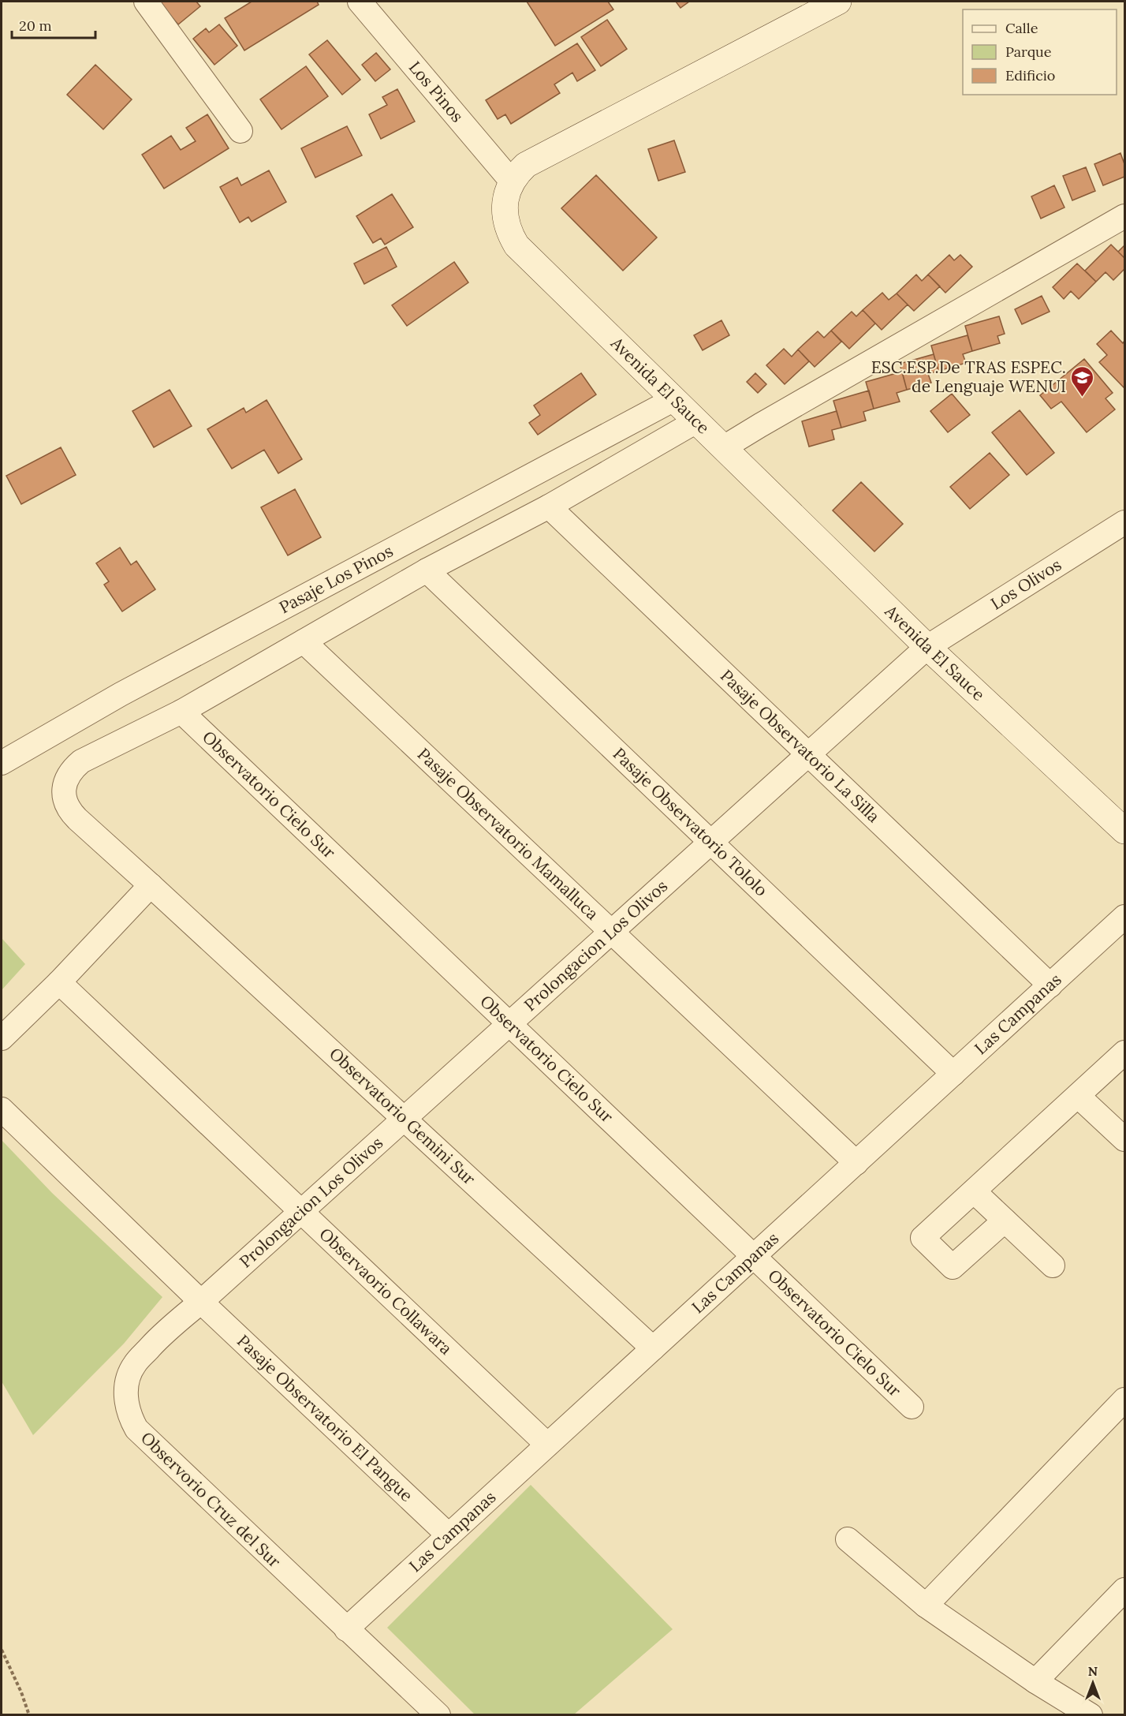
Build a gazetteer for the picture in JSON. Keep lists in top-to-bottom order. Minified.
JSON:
{"streets":{"street":["Los Pinos","Avenida El Sauce","Pasaje Los Pinos","Los Olivos","Pasaje Observatorio La Silla","Observatorio Cielo Sur","Pasaje Observatorio Tololo","Pasaje Observatorio Mamalluca","Prolongacion Los Olivos","Las Campanas","Observatorio Gemini Sur","Observaorio Collawara","Pasaje Observatorio El Pangue","Observorio Cruz del Sur"]},"crossings":[["Los Pinos","Avenida El Sauce"],["Avenida El Sauce","Pasaje Los Pinos"],["Avenida El Sauce","Los Olivos"],["Avenida El Sauce","Prolongacion Los Olivos"],["Avenida El Sauce","Observatorio Gemini Sur"],["Los Olivos","Prolongacion Los Olivos"],["Pasaje Observatorio La Silla","Prolongacion Los Olivos"],["Pasaje Observatorio La Silla","Las Campanas"],["Pasaje Observatorio La Silla","Observatorio Gemini Sur"],["Observatorio Cielo Sur","Prolongacion Los Olivos"],["Observatorio Cielo Sur","Las Campanas"],["Observatorio Cielo Sur","Observatorio Gemini Sur"],["Pasaje Observatorio Tololo","Prolongacion Los Olivos"],["Pasaje Observatorio Tololo","Las Campanas"],["Pasaje Observatorio Tololo","Observatorio Gemini Sur"],["Pasaje Observatorio Mamalluca","Prolongacion Los Olivos"],["Pasaje Observatorio Mamalluca","Las Campanas"],["Pasaje Observatorio Mamalluca","Observatorio Gemini Sur"],["Prolongacion Los Olivos","Observatorio Gemini Sur"],["Prolongacion Los Olivos","Observaorio Collawara"],["Prolongacion Los Olivos","Pasaje Observatorio El Pangue"],["Prolongacion Los Olivos","Observorio Cruz del Sur"],["Las Campanas","Observatorio Gemini Sur"],["Las Campanas","Observaorio Collawara"],["Las Campanas","Pasaje Observatorio El Pangue"],["Las Campanas","Observorio Cruz del Sur"],["Pasaje Observatorio El Pangue","Observorio Cruz del Sur"]],"places":{"school or university":["ESC.ESP.De TRAS ESPEC. de Lenguaje WENUI"]},"legend":["Calle","Parque","Edificio"],"scale_bar":"20 m","north":"top"}
